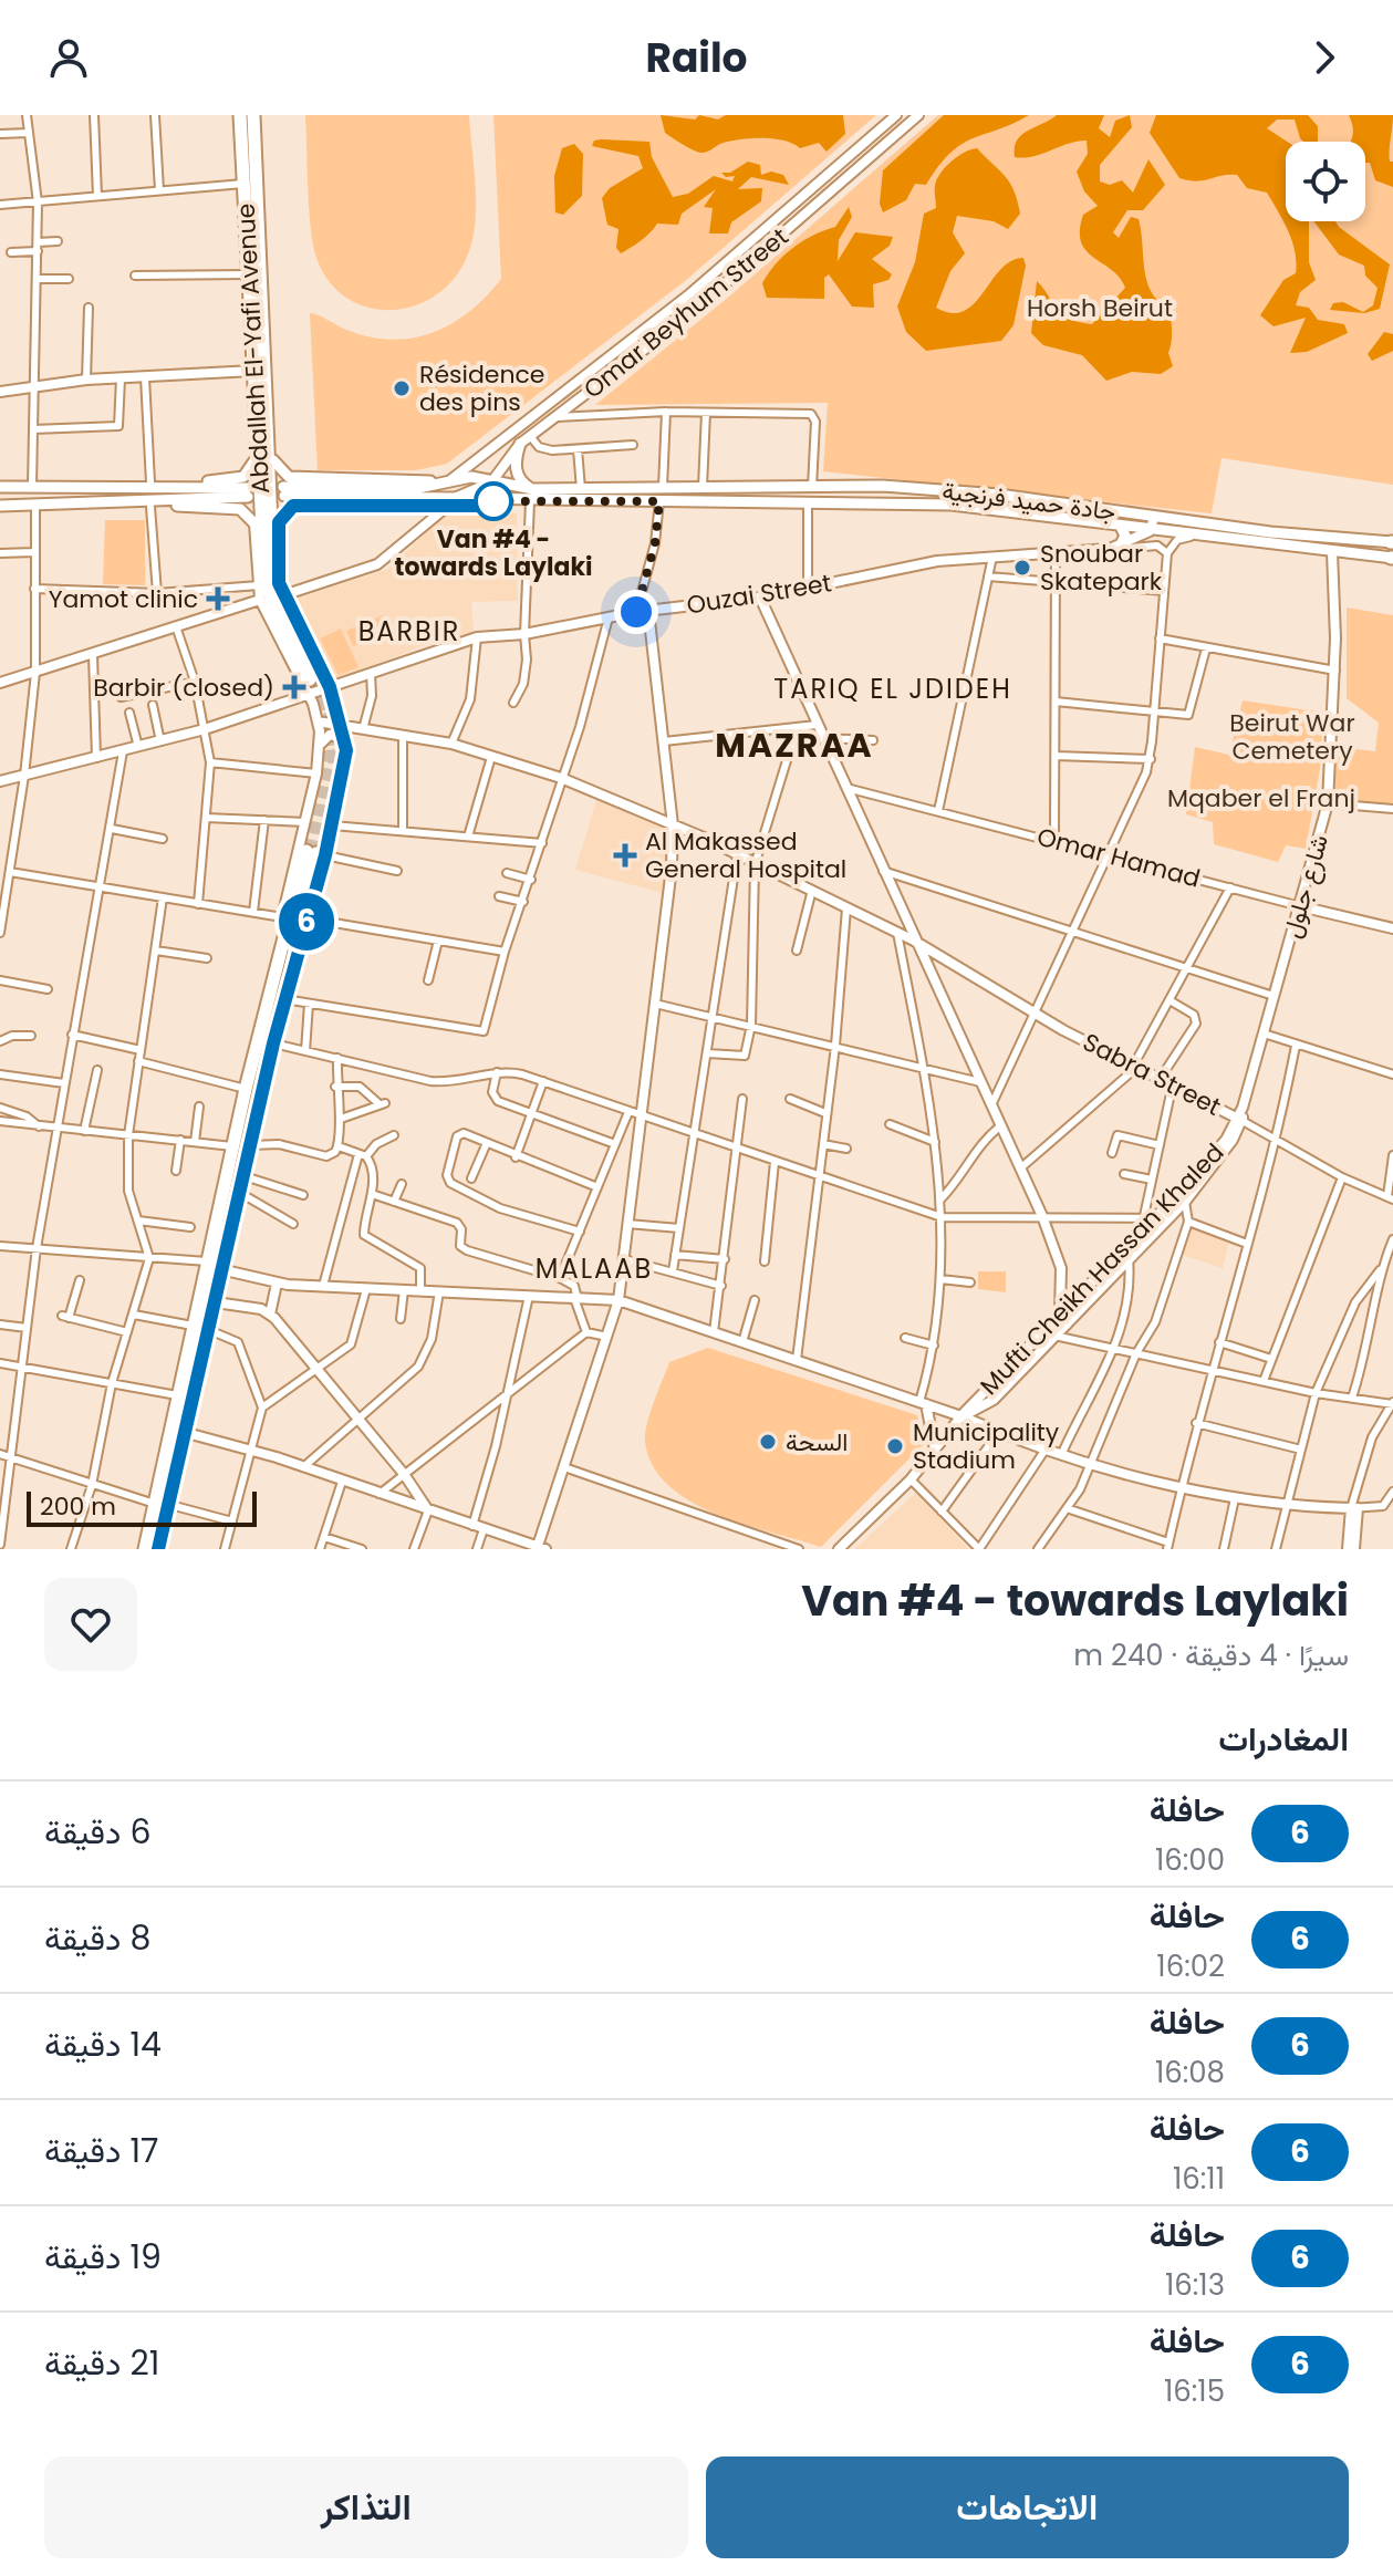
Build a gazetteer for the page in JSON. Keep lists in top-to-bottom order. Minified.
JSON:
{"streets":{"highway":["Abdallah El-Yafi Avenue"],"main road":["جادة حميد فرنجية"],"street":["Omar Beyhum Street","Ouzai Street","Omar Hamad","شارع جلول","Sabra Street","Mufti Cheikh Hassan Khaled"]},"crossings":[["Omar Beyhum Street","جادة حميد فرنجية"],["Abdallah El-Yafi Avenue","Ouzai Street"],["Abdallah El-Yafi Avenue","Sabra Street"],["جادة حميد فرنجية","Ouzai Street"],["جادة حميد فرنجية","شارع جلول"],["Omar Hamad","شارع جلول"],["شارع جلول","Sabra Street"],["شارع جلول","Mufti Cheikh Hassan Khaled"],["Sabra Street","Mufti Cheikh Hassan Khaled"]],"districts":["BARBIR","TARIQ EL JDIDEH","MAZRAA","MALAAB"],"parks":["Horsh Beirut","Beirut War Cemetery","Mqaber el Franj"],"places":{"other":["Résidence des pins","Van #4 - towards Laylaki","Snoubar Skatepark","السحة","Municipality Stadium"],"health":["Yamot clinic","Barbir (closed)","Al Makassed General Hospital"]},"lines":["bus line 6"],"scale_bar":"200 m","page":{"header":"Railo","on_map":"6","scale":"200 m","heading":[["Van #4 - towards Laylaki","سيرًا · 4 دقيقة · 240 m"],"المغادرات"],"list":[{"mark":"6","name":"حافلة","note":"16:00","value":"6 دقيقة"},{"mark":"6","name":"حافلة","note":"16:02","value":"8 دقيقة"},{"mark":"6","name":"حافلة","note":"16:08","value":"14 دقيقة"},{"mark":"6","name":"حافلة","note":"16:11","value":"17 دقيقة"},{"mark":"6","name":"حافلة","note":"16:13","value":"19 دقيقة"},{"mark":"6","name":"حافلة","note":"16:15","value":"21 دقيقة"}],"buttons":["الاتجاهات","التذاكر"]}}
